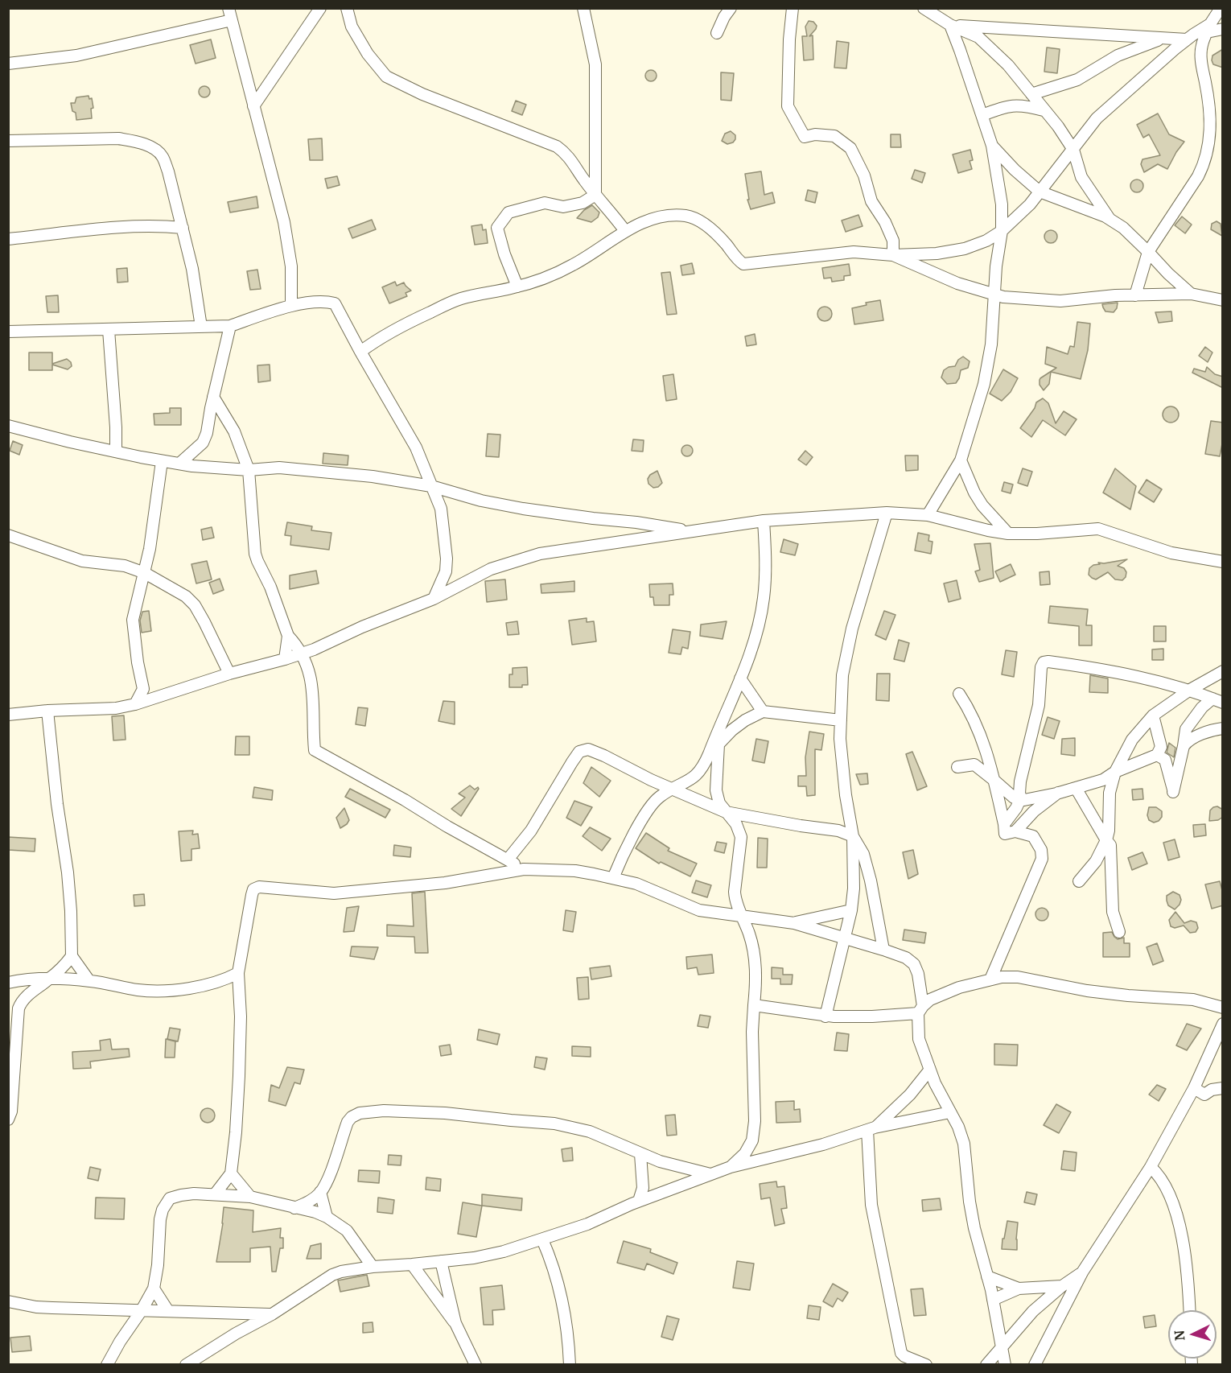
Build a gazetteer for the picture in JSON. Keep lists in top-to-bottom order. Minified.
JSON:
{"north":"left"}
